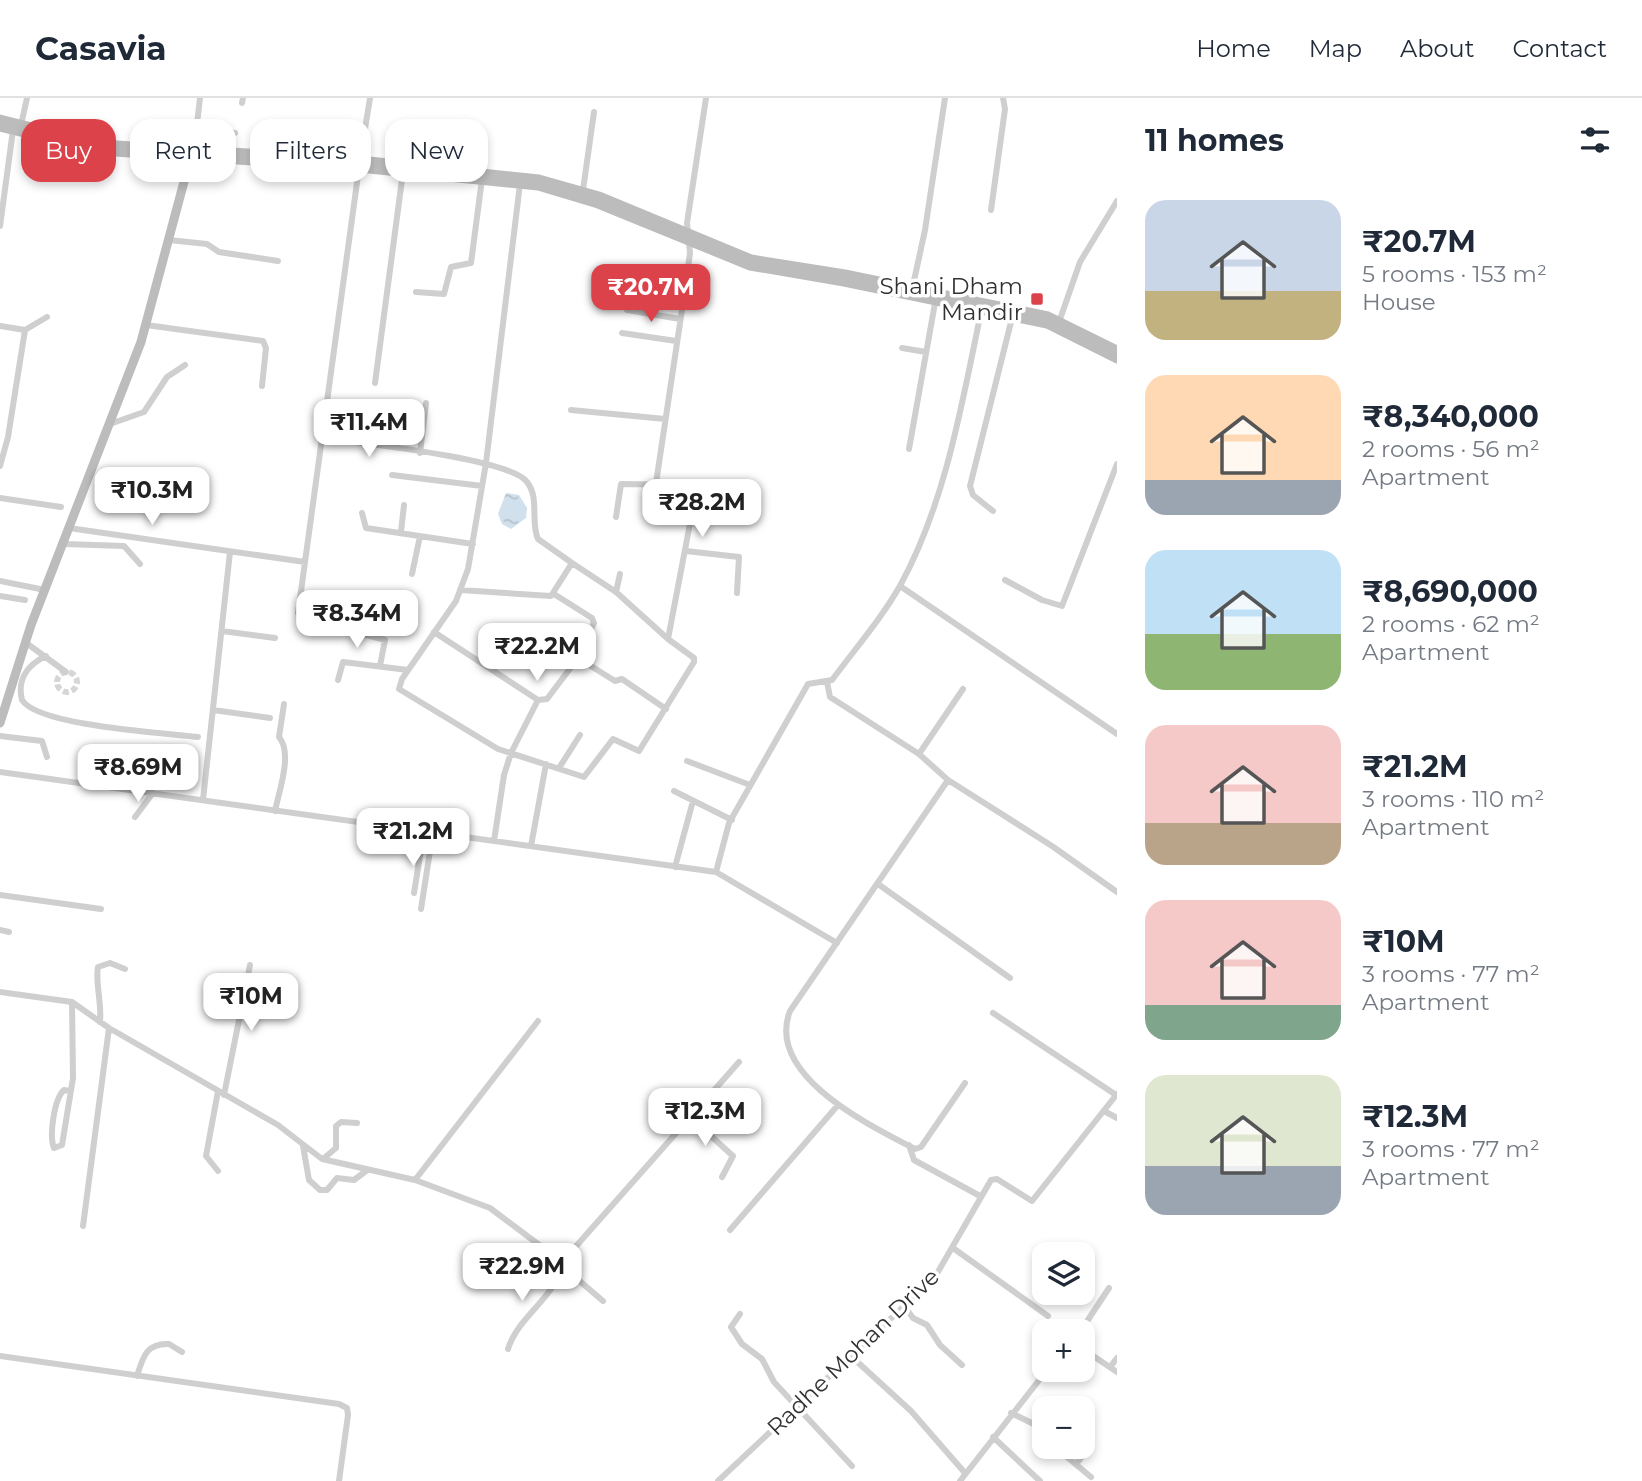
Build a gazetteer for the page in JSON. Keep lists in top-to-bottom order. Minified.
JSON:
{"streets":{"street":["Radhe Mohan Drive"]},"places":{"transit":["Shani Dham Mandir"]},"page":{"header":"Casavia","nav":["Home","Map","About","Contact"],"heading":"11 homes","chip":["Buy","Rent","Filters","New"],"list":[{"name":"₹20.7M","note":"5 rooms · 153 m² · House"},{"name":"₹8,340,000","note":"2 rooms · 56 m² · Apartment"},{"name":"₹8,690,000","note":"2 rooms · 62 m² · Apartment"},{"name":"₹21.2M","note":"3 rooms · 110 m² · Apartment"},{"name":"₹10M","note":"3 rooms · 77 m² · Apartment"},{"name":"₹12.3M","note":"3 rooms · 77 m² · Apartment"}],"price":["₹20.7M","₹11.4M","₹10.3M","₹28.2M","₹8.34M","₹22.2M","₹8.69M","₹21.2M","₹10M","₹12.3M","₹22.9M"],"map_buttons":["+","−"]}}
